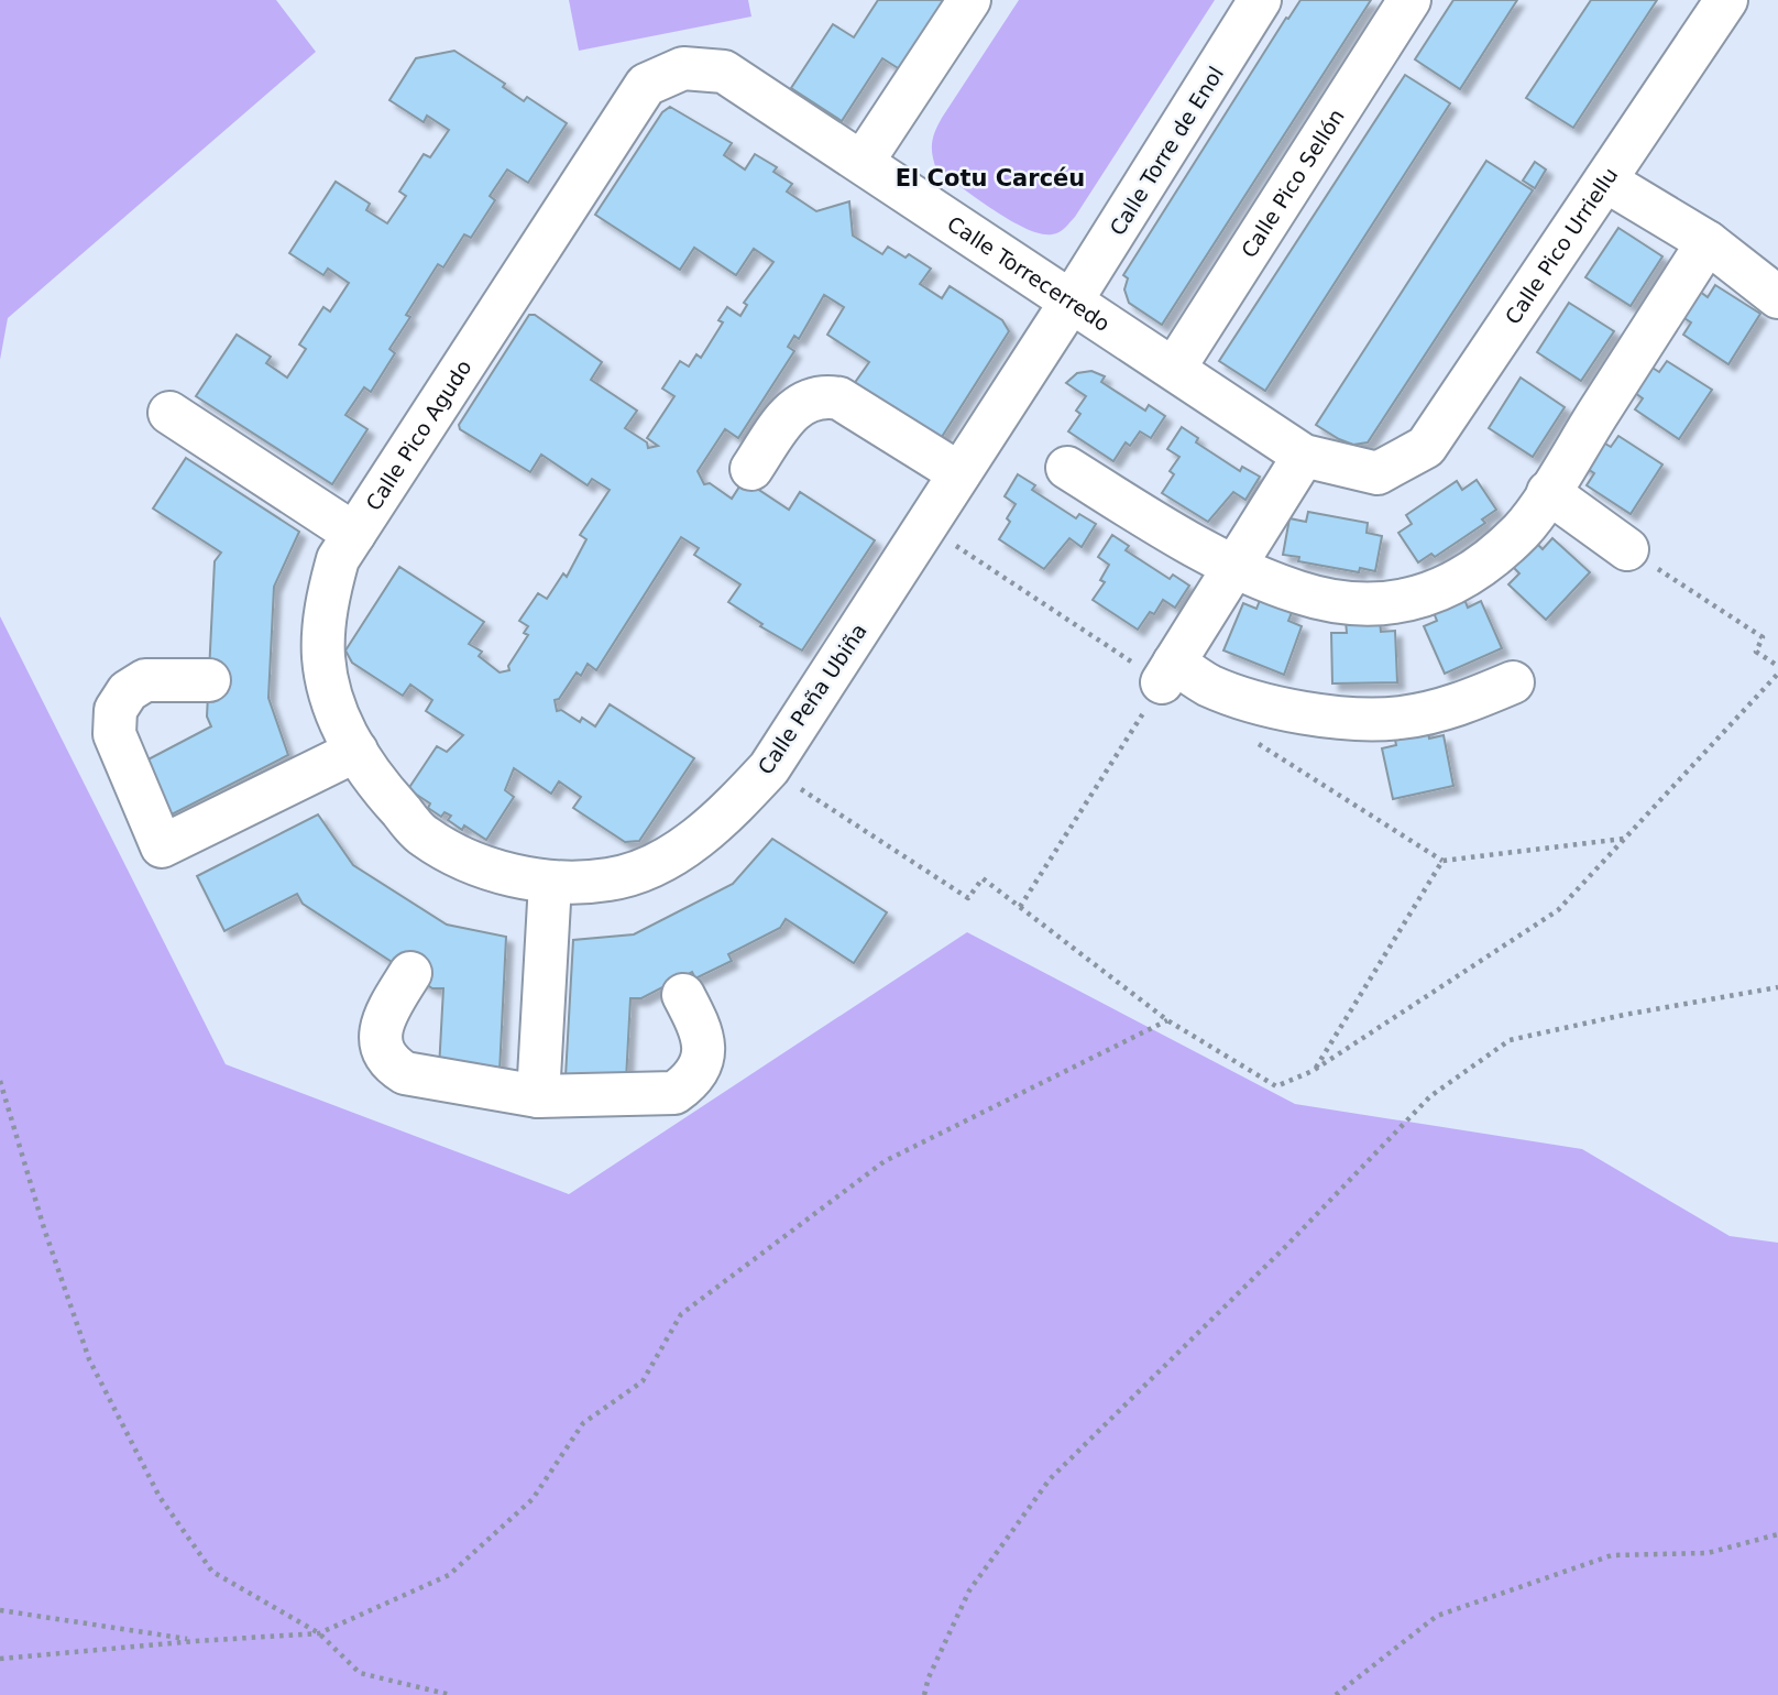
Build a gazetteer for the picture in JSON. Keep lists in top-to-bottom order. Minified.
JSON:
{"streets":{"street":["Calle Torre de Enol","Calle Pico Sellón","Calle Pico Urriellu","Calle Torrecerredo","Calle Pico Agudo","Calle Peña Ubiña"]},"crossings":[["Calle Torre de Enol","Calle Torrecerredo"],["Calle Torre de Enol","Calle Peña Ubiña"],["Calle Pico Sellón","Calle Torrecerredo"],["Calle Pico Urriellu","Calle Torrecerredo"],["Calle Torrecerredo","Calle Pico Agudo"],["Calle Torrecerredo","Calle Peña Ubiña"],["Calle Pico Agudo","Calle Peña Ubiña"]],"districts":["El Cotu Carcéu"]}
